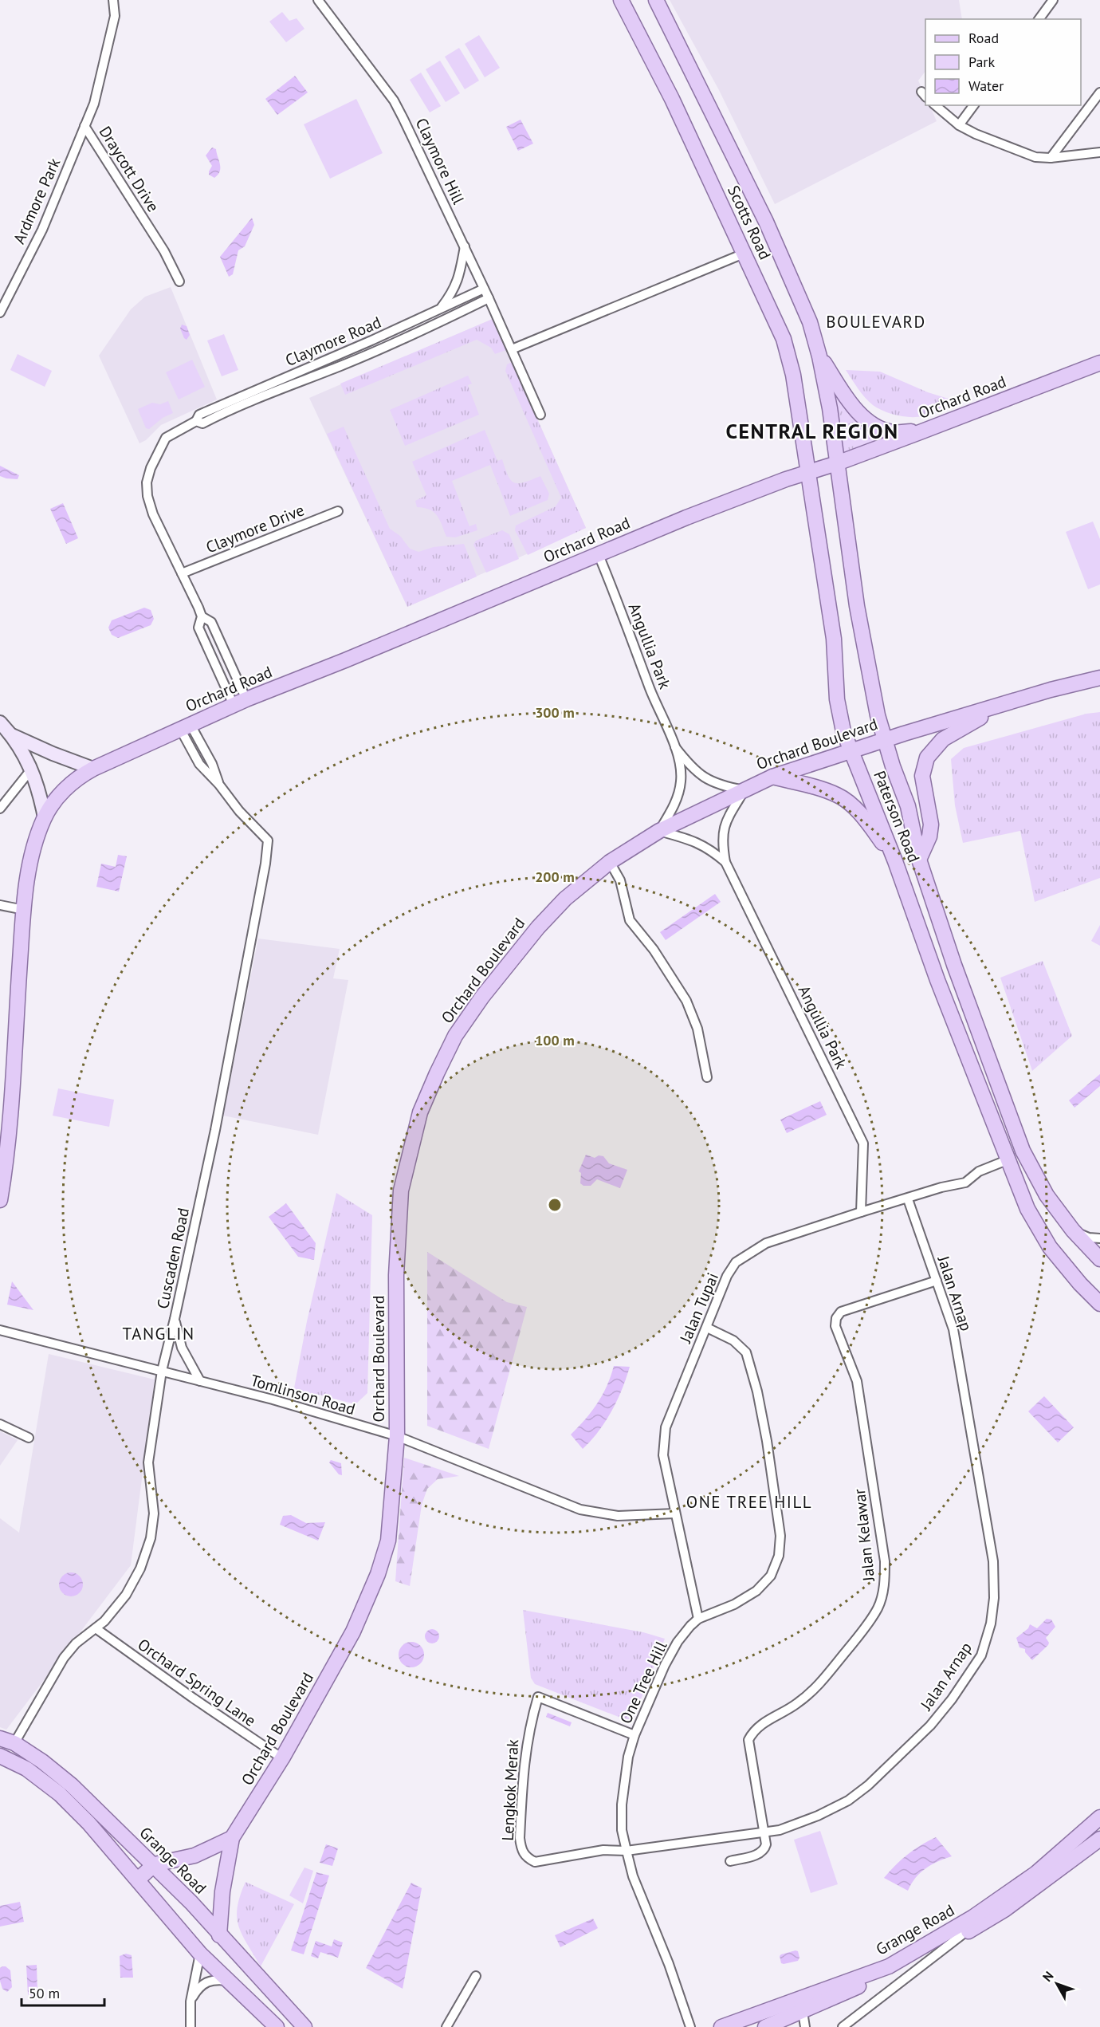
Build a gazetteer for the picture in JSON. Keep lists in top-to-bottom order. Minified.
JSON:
{"streets":{"main road":["Scotts Road","Orchard Road","Orchard Boulevard","Paterson Road","Grange Road"],"street":["Claymore Hill","Draycott Drive","Ardmore Park","Claymore Road","Claymore Drive","Angullia Park","Cuscaden Road","Jalan Arnap","Jalan Tupai","Tomlinson Road","Jalan Kelawar","Orchard Spring Lane","One Tree Hill","Lengkok Merak"]},"crossings":[["Claymore Hill","Claymore Road"],["Draycott Drive","Ardmore Park"],["Scotts Road","Orchard Road"],["Scotts Road","Paterson Road"],["Claymore Road","Orchard Road"],["Claymore Road","Claymore Drive"],["Orchard Road","Angullia Park"],["Orchard Road","Paterson Road"],["Orchard Road","Cuscaden Road"],["Angullia Park","Orchard Boulevard"],["Angullia Park","Jalan Tupai"],["Orchard Boulevard","Paterson Road"],["Orchard Boulevard","Tomlinson Road"],["Orchard Boulevard","Orchard Spring Lane"],["Orchard Boulevard","Grange Road"],["Paterson Road","Jalan Tupai"],["Cuscaden Road","Tomlinson Road"],["Cuscaden Road","Orchard Spring Lane"],["Cuscaden Road","Grange Road"],["Jalan Arnap","Jalan Tupai"],["Jalan Arnap","Jalan Kelawar"],["Jalan Arnap","One Tree Hill"],["Jalan Arnap","Lengkok Merak"],["Jalan Tupai","Tomlinson Road"],["Jalan Tupai","One Tree Hill"],["One Tree Hill","Lengkok Merak"]],"districts":["BOULEVARD","CENTRAL REGION","TANGLIN","ONE TREE HILL"],"legend":["Road","Park","Water"],"scale_bar":"50 m","north":"top left","rings":["300 m","200 m","100 m"]}
